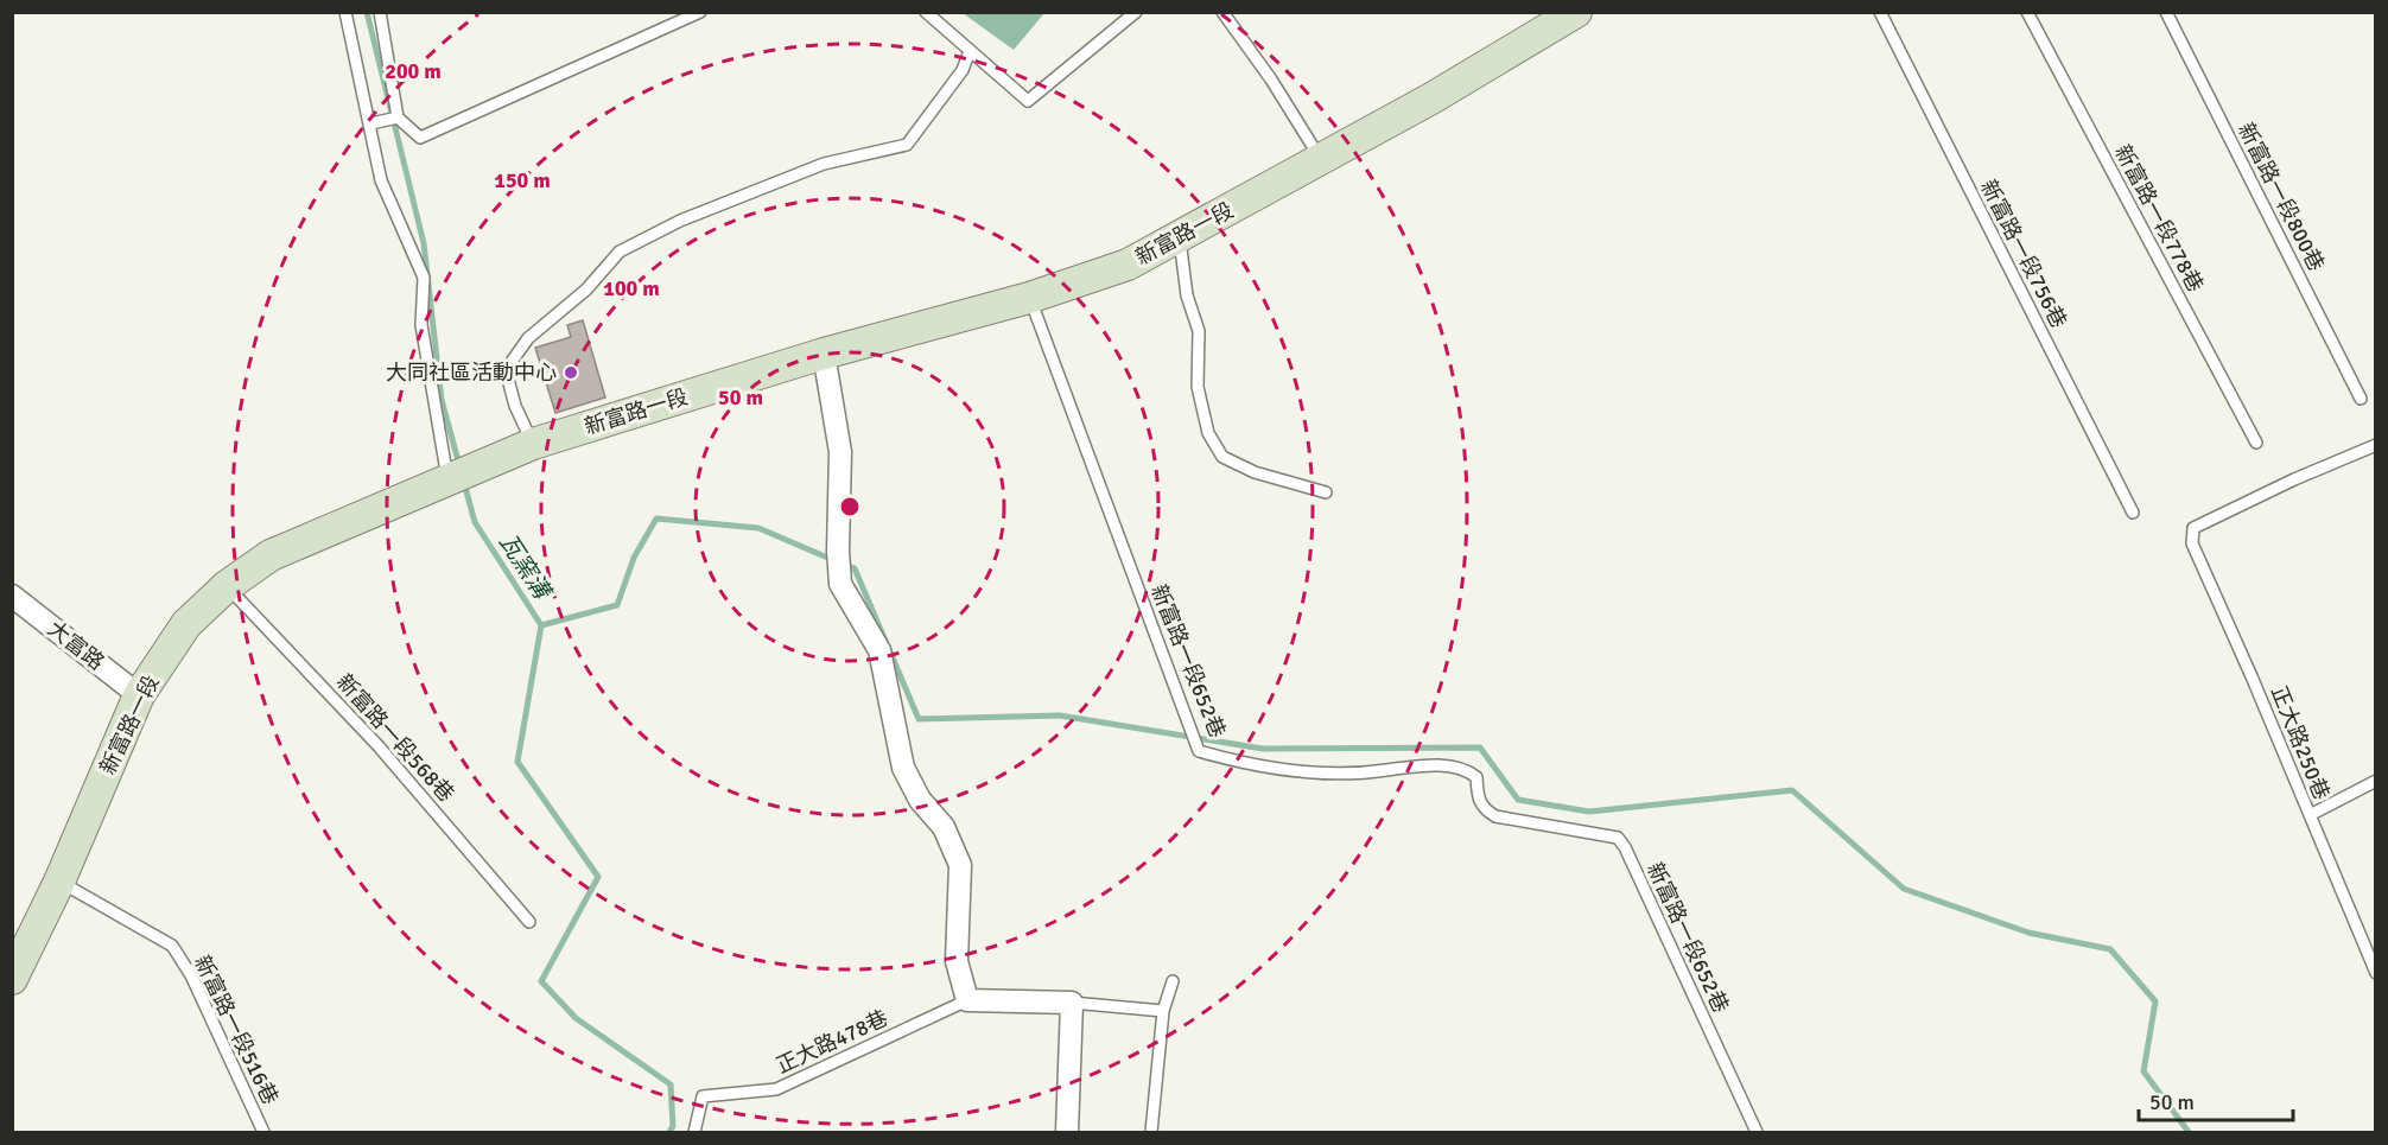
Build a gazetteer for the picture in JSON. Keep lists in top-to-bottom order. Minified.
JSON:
{"streets":{"street":["新富路一段","大富路"],"lane":["新富路一段800巷","新富路一段778巷","新富路一段756巷","新富路一段652巷","新富路一段568巷","正大路250巷","新富路一段516巷","正大路478巷"]},"crossings":[["新富路一段","大富路"],["新富路一段","新富路一段652巷"],["新富路一段","新富路一段568巷"],["新富路一段","新富路一段516巷"]],"water":["瓦窯溝"],"places":["大同社區活動中心"],"scale_bar":"50 m","rings":["200 m","150 m","100 m","50 m"]}
